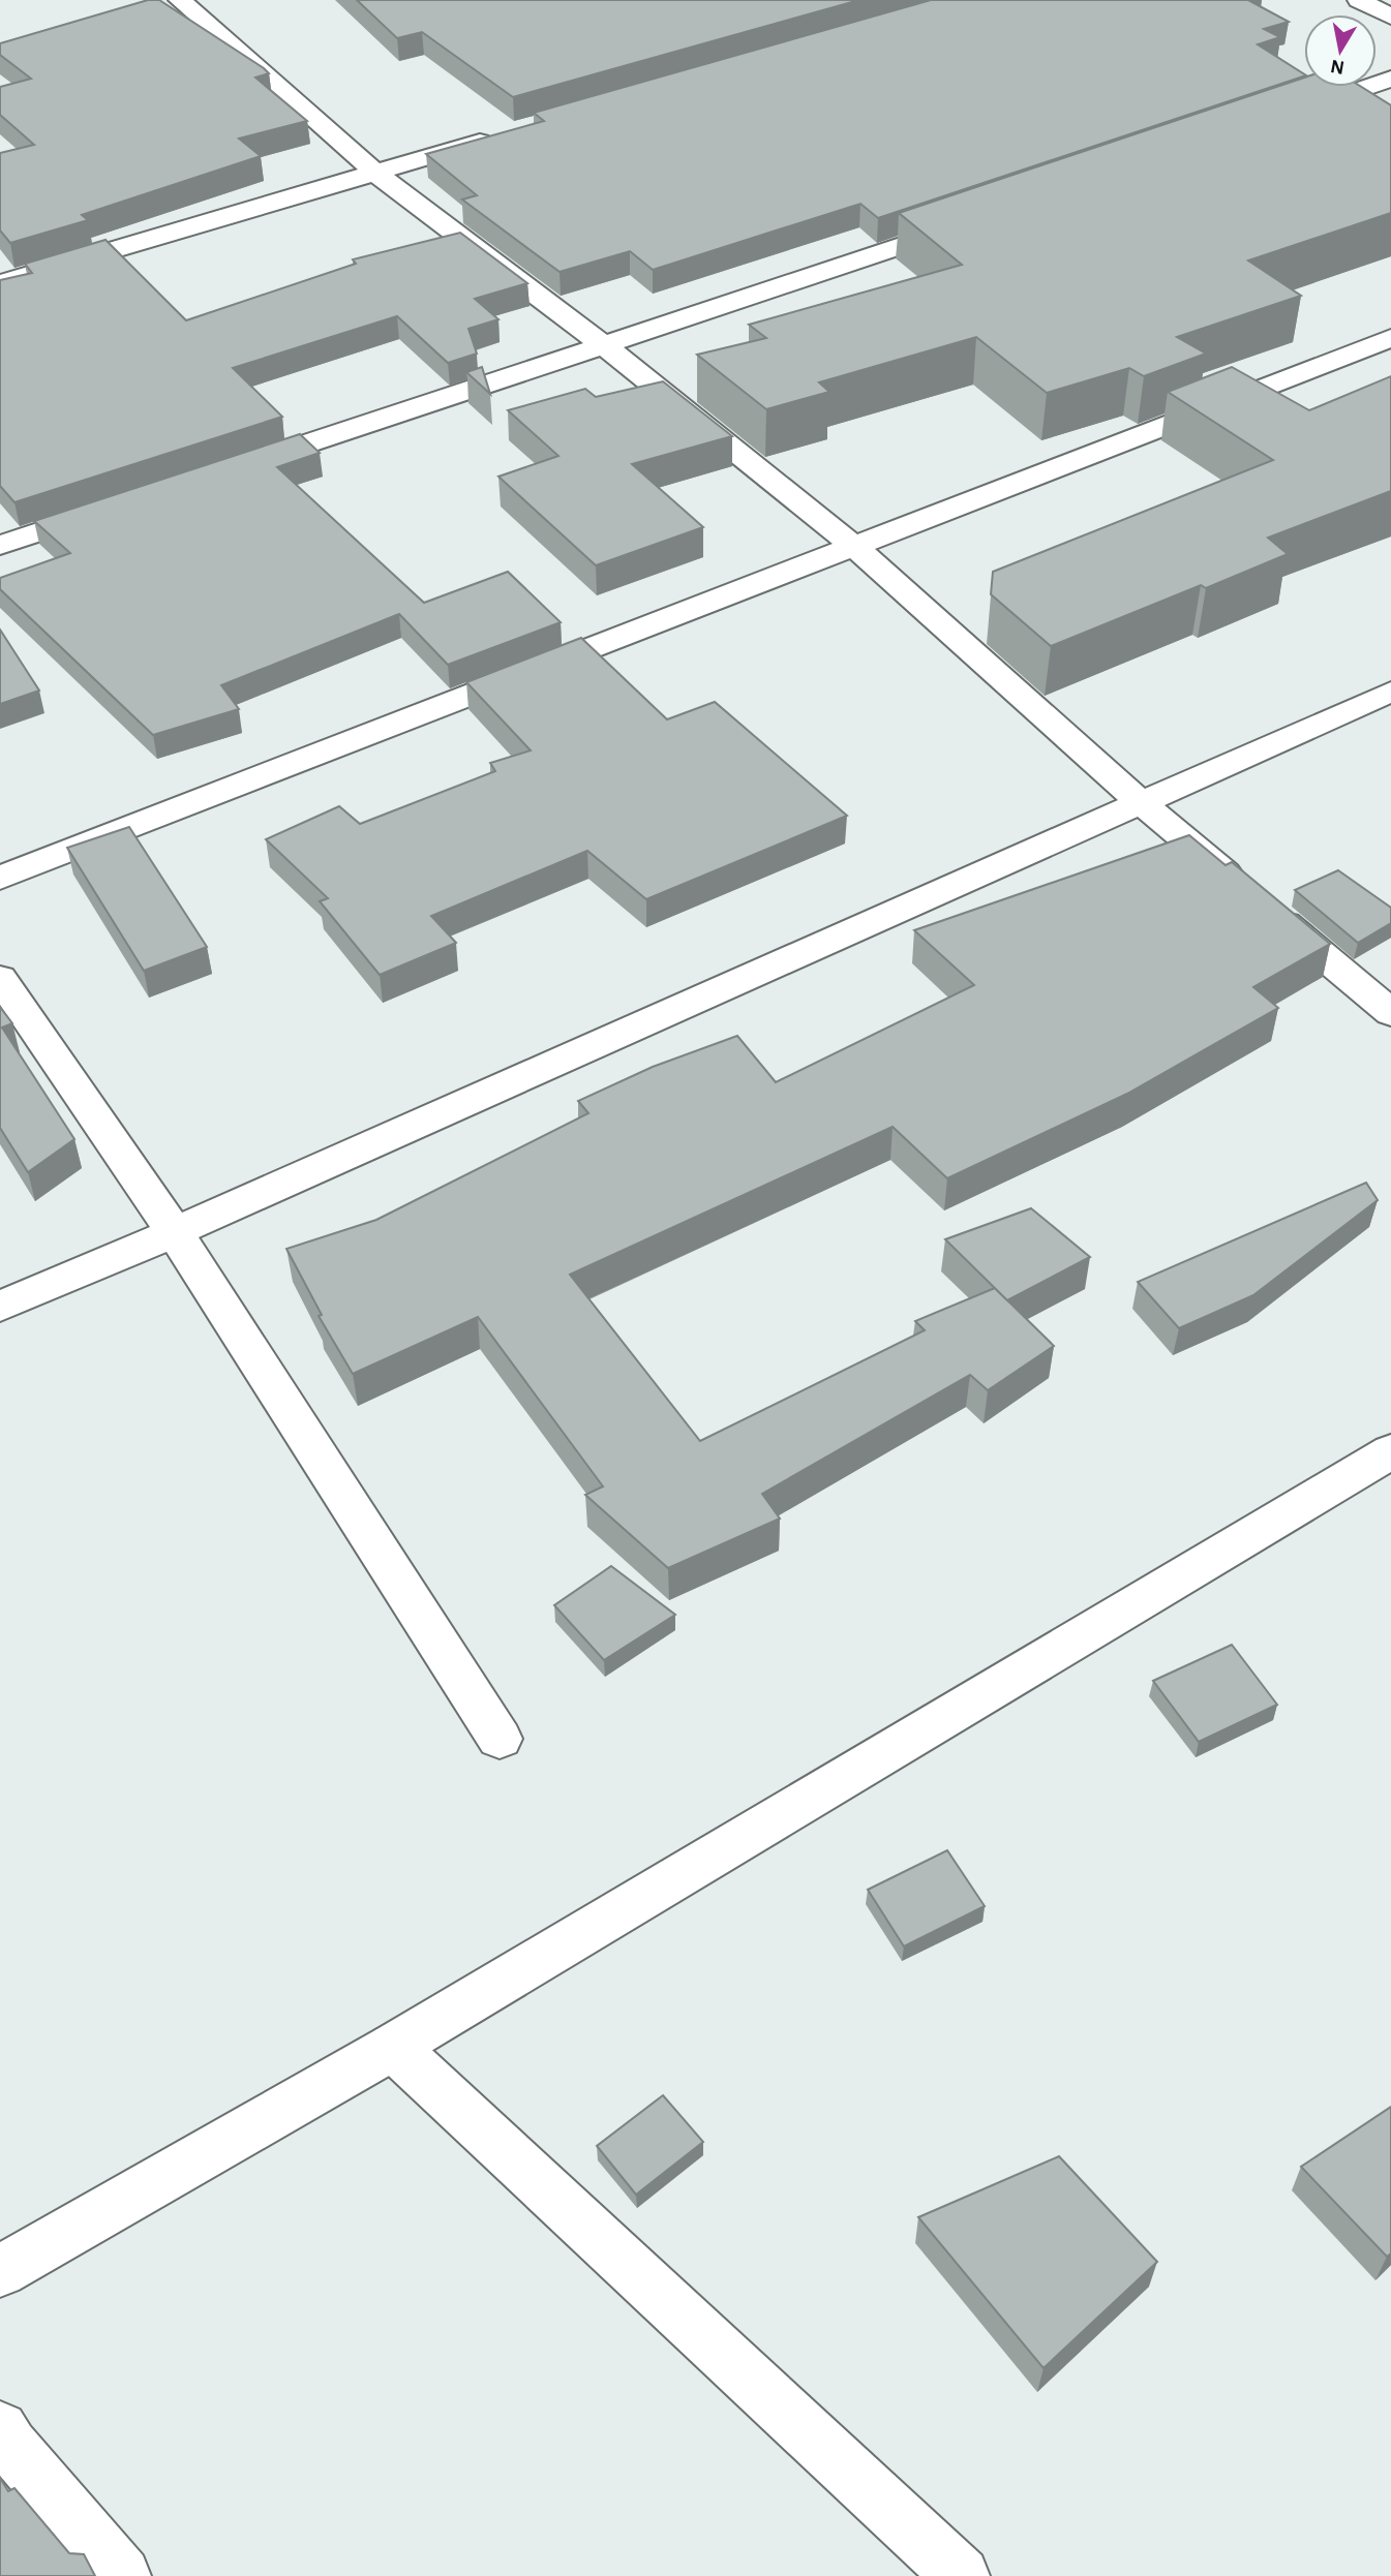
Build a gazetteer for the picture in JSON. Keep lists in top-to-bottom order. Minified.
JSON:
{"north":"bottom"}
